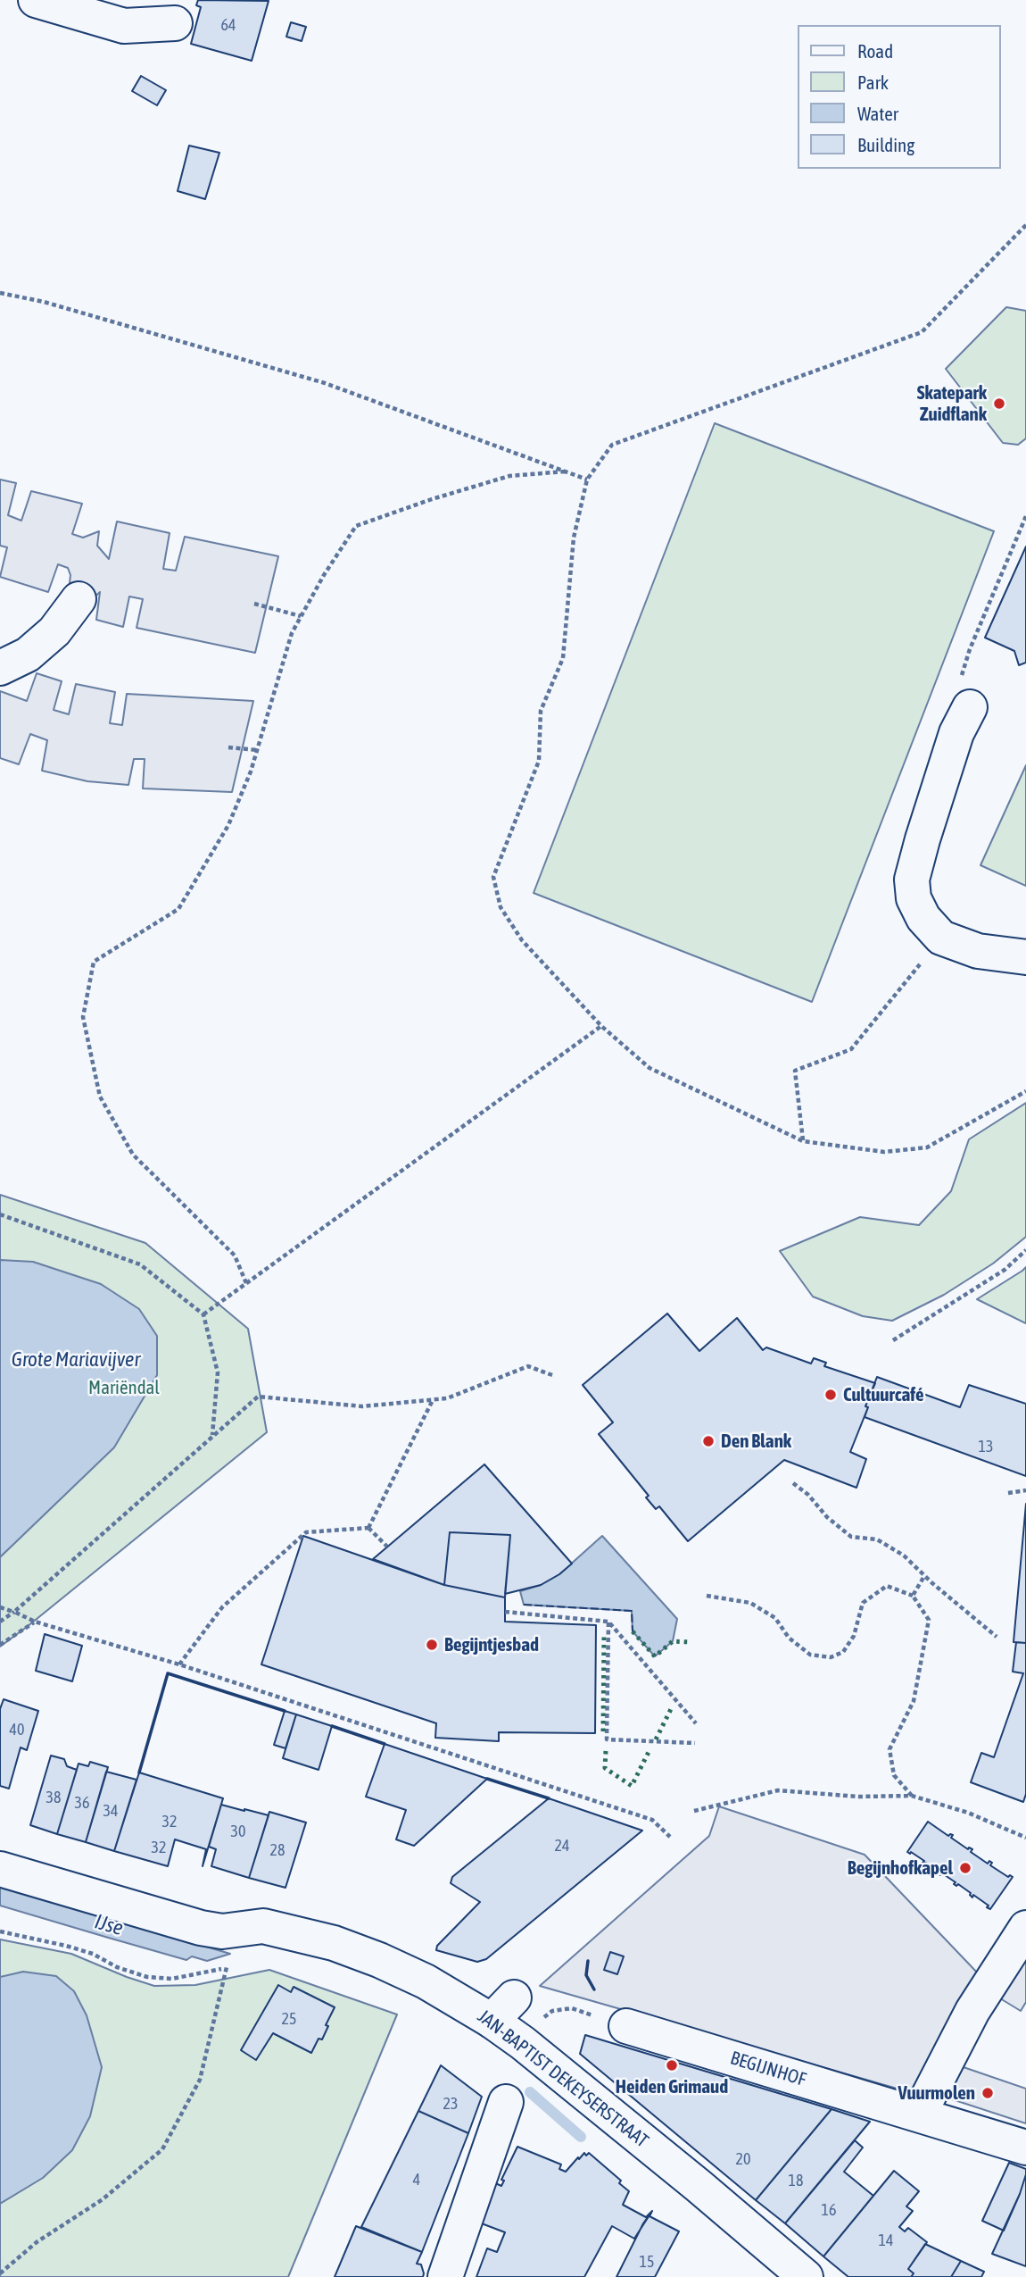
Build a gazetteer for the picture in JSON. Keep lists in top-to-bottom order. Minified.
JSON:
{"streets":{"street":["BEGIJNHOF","JAN-BAPTIST DEKEYSERSTRAAT"]},"water":["Grote Mariavijver","IJse"],"parks":["Mariëndal"],"places":["Skatepark Zuidflank","Cultuurcafé","Den Blank","Begijntjesbad","Begijnhofkapel","Heiden Grimaud","Vuurmolen"],"house_numbers":["64","13","40","38","36","34","32","30","24","32","28","25","23","20","4","18","16","14","15"],"legend":["Road","Park","Water","Building"]}
